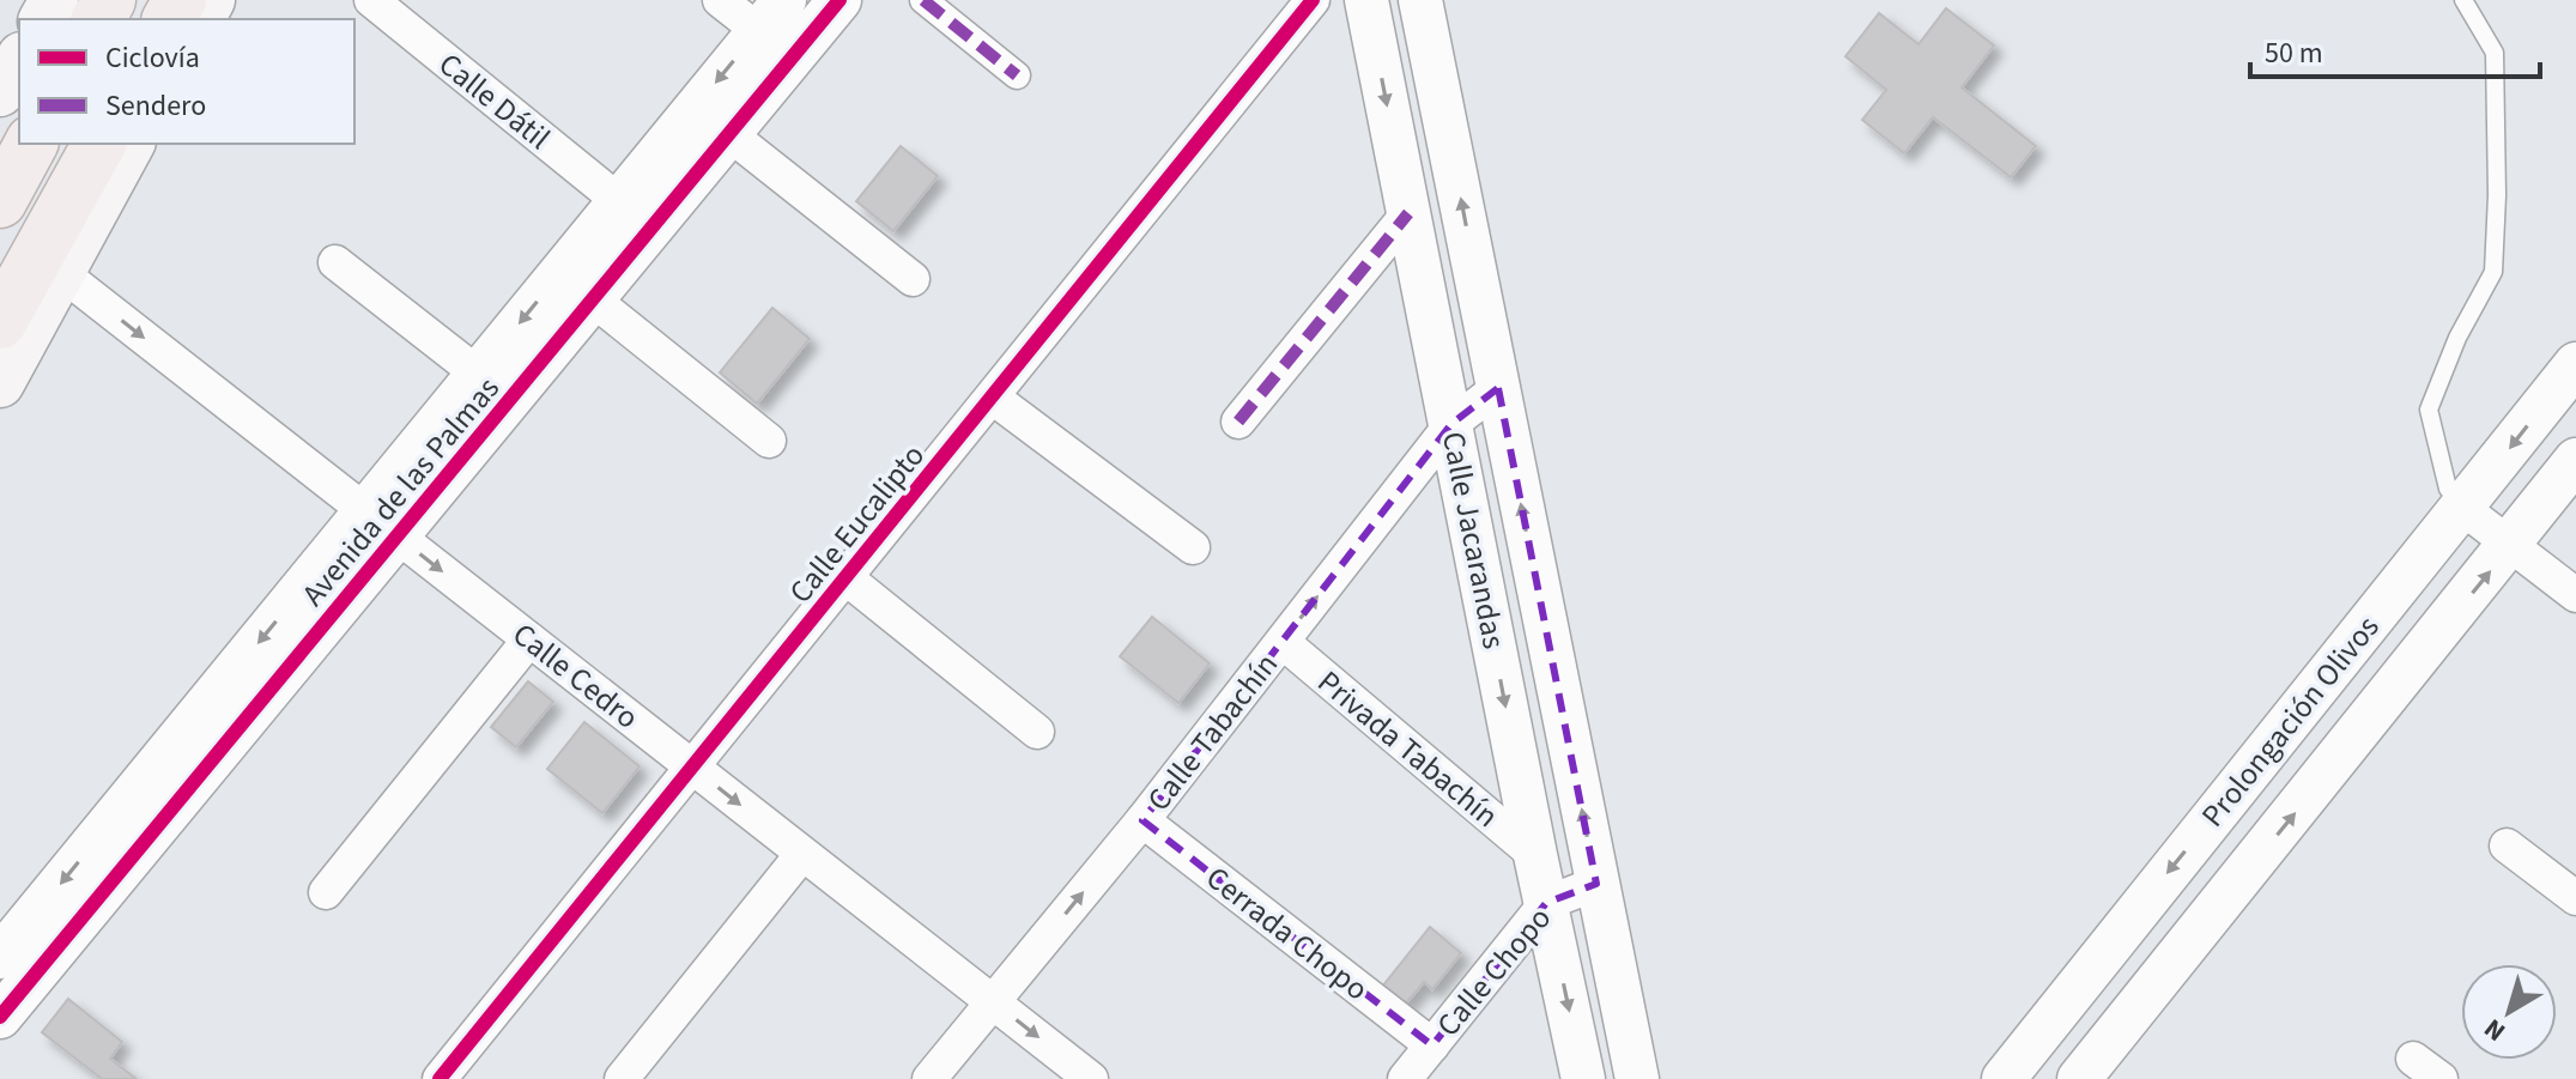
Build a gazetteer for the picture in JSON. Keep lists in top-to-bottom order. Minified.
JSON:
{"streets":{"street":["Calle Dátil","Avenida de las Palmas","Calle Eucalipto","Calle Jacarandas","Calle Cedro","Prolongación Olivos","Calle Tabachín","Privada Tabachín","Cerrada Chopo","Calle Chopo"]},"crossings":[["Calle Dátil","Avenida de las Palmas"],["Avenida de las Palmas","Calle Cedro"],["Calle Eucalipto","Calle Cedro"],["Calle Jacarandas","Calle Tabachín"],["Calle Jacarandas","Privada Tabachín"],["Calle Jacarandas","Calle Chopo"],["Calle Cedro","Calle Tabachín"],["Calle Tabachín","Privada Tabachín"],["Calle Tabachín","Cerrada Chopo"],["Cerrada Chopo","Calle Chopo"]],"one_way":["Calle Tabachín"],"legend":["Ciclovía","Sendero"],"scale_bar":"50 m","north":"bottom left"}
